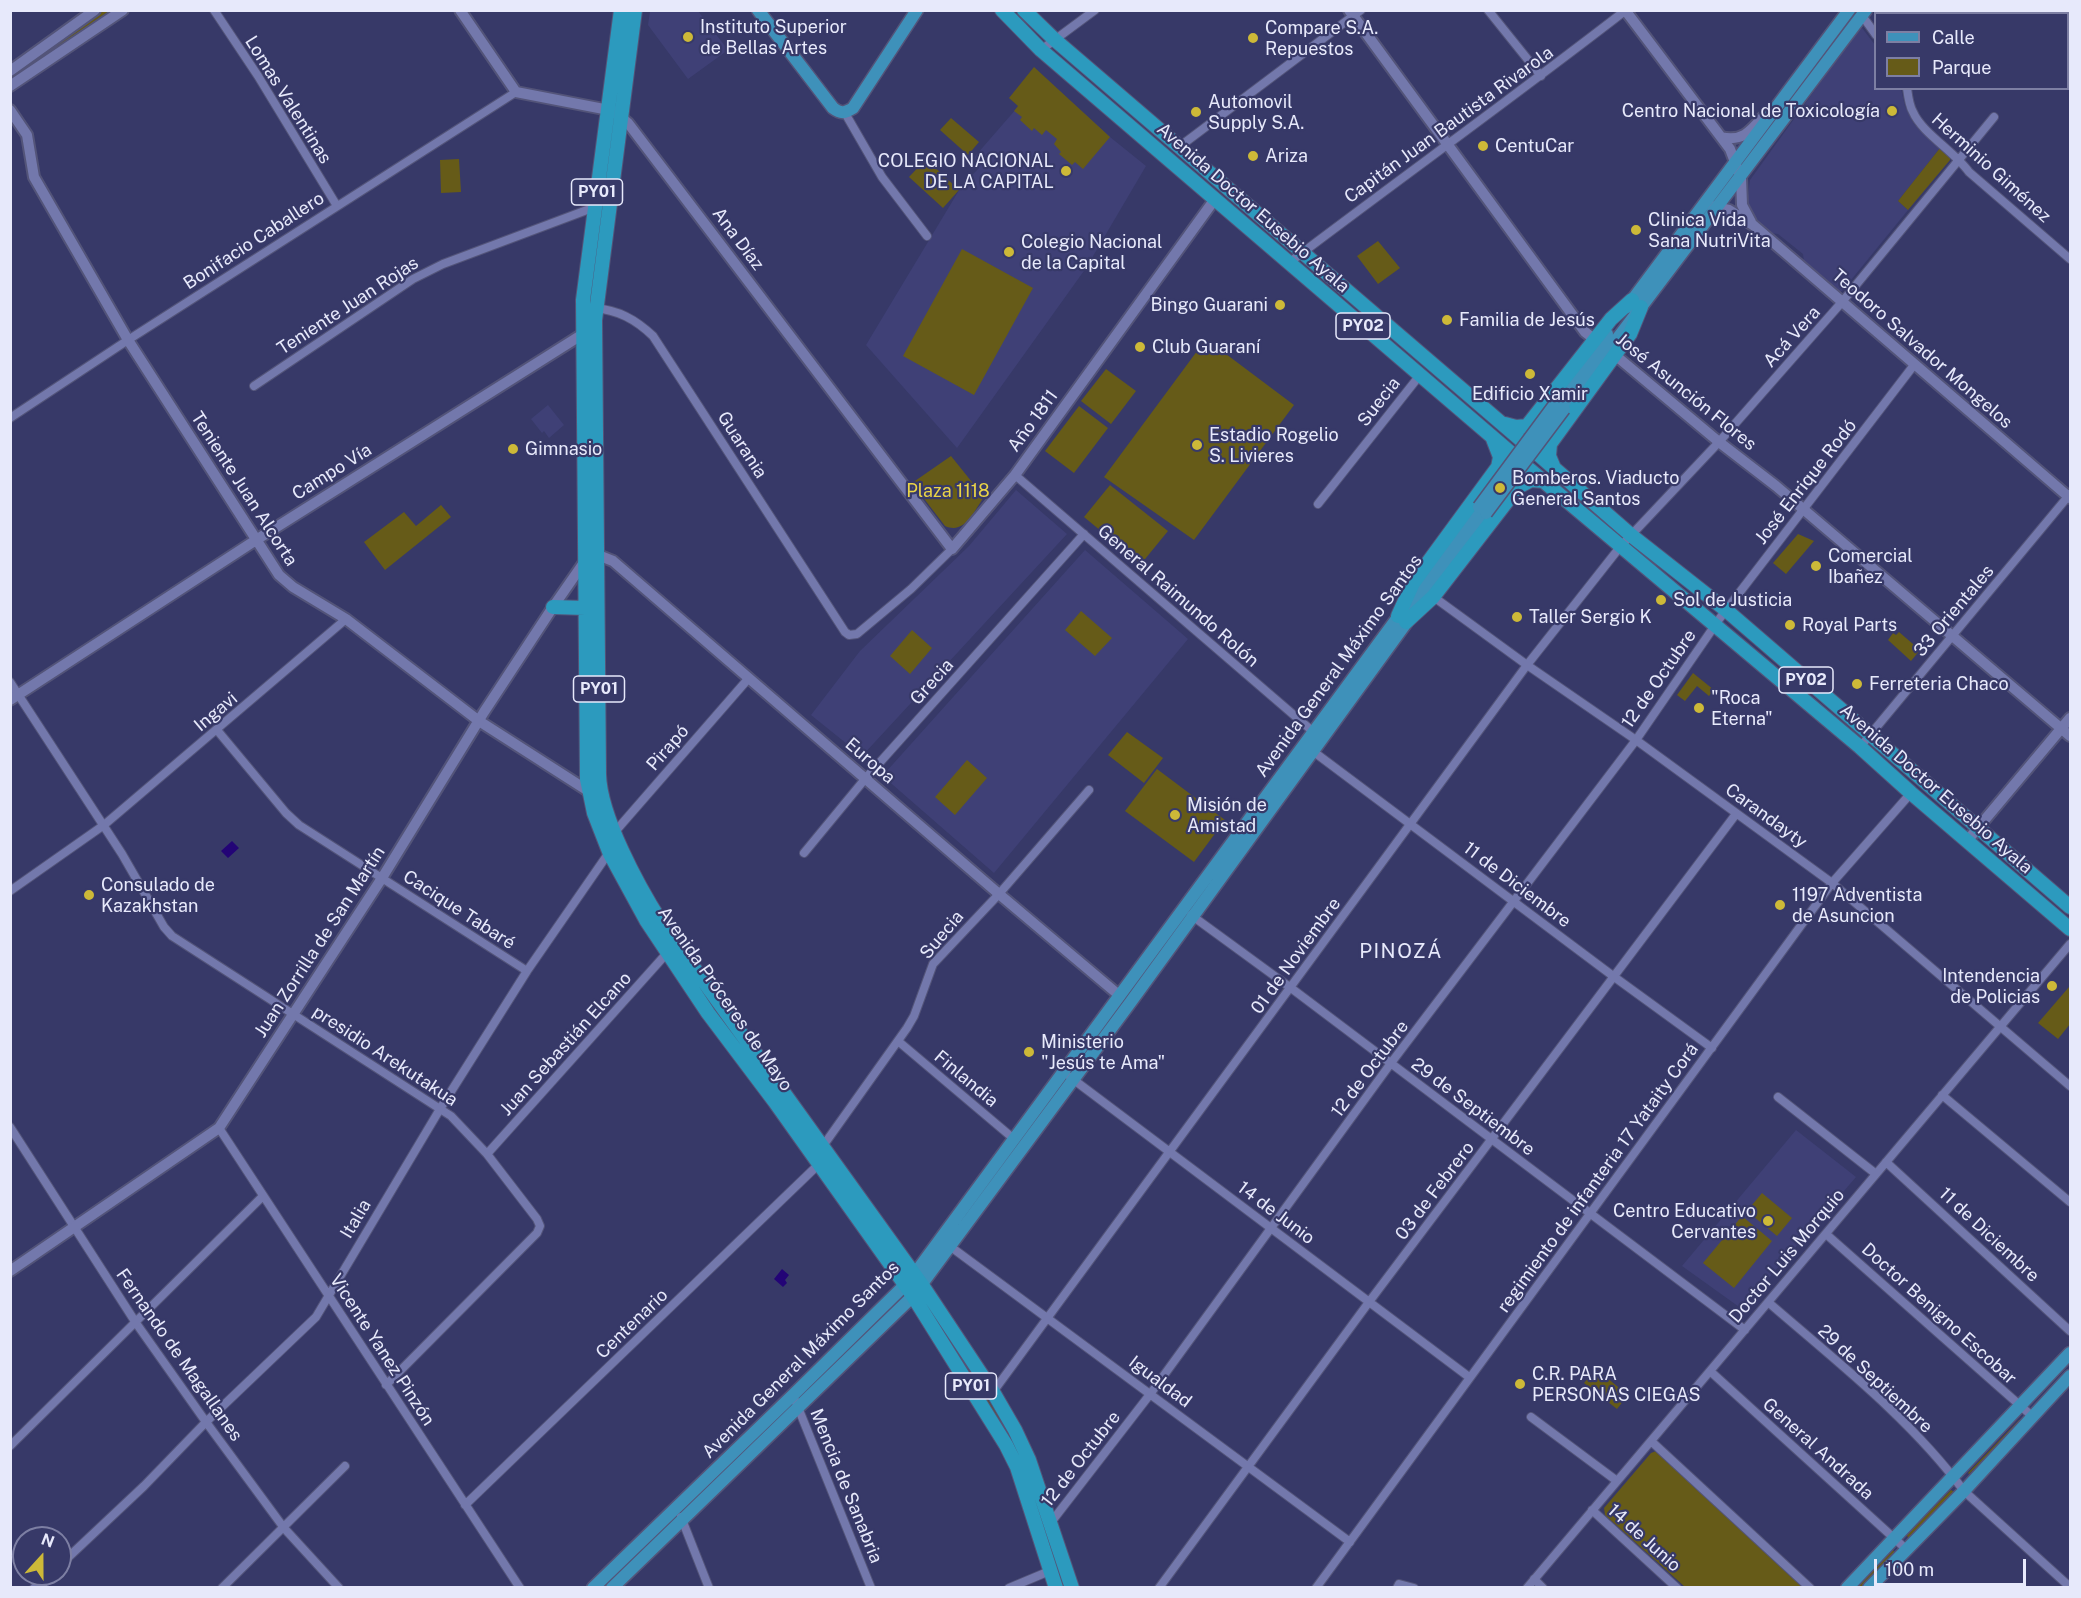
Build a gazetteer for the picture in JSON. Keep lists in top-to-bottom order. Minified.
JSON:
{"streets":{"highway":["PY01","Avenida Doctor Eusebio Ayala","PY02","Avenida Próceres de Mayo"],"main road":["Avenida General Máximo Santos"],"street":["Lomas Valentinas","Capitán Juan Bautista Rivarola","Herminio Giménez","Ana Díaz","Bonifacio Caballero","Teniente Juan Rojas","Acá Vera","Teodoro Salvador Mongelos","José Asunción Flores","Suecia","Año 1811","Guarania","Campo Vía","José Enrique Rodó","Teniente Juan Alcorta","General Raimundo Rolón","33 Orientales","12 de Octubre","Grecia","Ingavi","Pirapó","Europa","Carandayty","11 de Diciembre","Cacique Tabaré","Juan Zorrilla de San Martín","01 de Noviembre","Juan Sebastián Elcano","presidio Arekutakua","Finlandia","29 de Septiembre","regimiento de infanteria 17 Yataity Corá","03 de Febrero","14 de Junio","Italia","Doctor Luis Morquio","Doctor Benigno Escobar","Centenario","Vicente Yanez Pinzón","Fernando de Magallanes","Igualdad","General Andrada","Mencia de Sanabria"]},"crossings":[["Lomas Valentinas","Bonifacio Caballero"],["Capitán Juan Bautista Rivarola","Avenida Doctor Eusebio Ayala"],["Capitán Juan Bautista Rivarola","Teodoro Salvador Mongelos"],["Capitán Juan Bautista Rivarola","José Asunción Flores"],["Herminio Giménez","Acá Vera"],["PY01","Avenida General Máximo Santos"],["PY01","12 de Octubre"],["PY01","01 de Noviembre"],["PY01","Avenida Próceres de Mayo"],["Avenida Doctor Eusebio Ayala","Acá Vera"],["Avenida Doctor Eusebio Ayala","Suecia"],["Avenida Doctor Eusebio Ayala","Año 1811"],["Avenida Doctor Eusebio Ayala","José Enrique Rodó"],["Avenida Doctor Eusebio Ayala","33 Orientales"],["Avenida Doctor Eusebio Ayala","12 de Octubre"],["Avenida Doctor Eusebio Ayala","01 de Noviembre"],["Avenida Doctor Eusebio Ayala","regimiento de infanteria 17 Yataity Corá"],["Ana Díaz","Año 1811"],["Ana Díaz","Avenida Próceres de Mayo"],["Bonifacio Caballero","Teniente Juan Alcorta"],["Teniente Juan Rojas","Avenida Próceres de Mayo"],["Acá Vera","Teodoro Salvador Mongelos"],["Acá Vera","José Asunción Flores"],["Acá Vera","01 de Noviembre"],["Teodoro Salvador Mongelos","José Enrique Rodó"],["Teodoro Salvador Mongelos","33 Orientales"],["José Asunción Flores","José Enrique Rodó"],["José Asunción Flores","33 Orientales"],["José Asunción Flores","Avenida General Máximo Santos"],["Suecia","Europa"],["Suecia","Avenida Próceres de Mayo"],["Suecia","Finlandia"],["Año 1811","Guarania"],["Año 1811","General Raimundo Rolón"],["Guarania","Avenida Próceres de Mayo"],["Campo Vía","Teniente Juan Alcorta"],["Campo Vía","Avenida Próceres de Mayo"],["Campo Vía","presidio Arekutakua"],["José Enrique Rodó","12 de Octubre"],["Teniente Juan Alcorta","Ingavi"],["Teniente Juan Alcorta","Juan Zorrilla de San Martín"],["Teniente Juan Alcorta","Avenida Próceres de Mayo"],["General Raimundo Rolón","Avenida General Máximo Santos"],["General Raimundo Rolón","Grecia"],["Avenida General Máximo Santos","Europa"],["Avenida General Máximo Santos","Carandayty"],["Avenida General Máximo Santos","11 de Diciembre"],["Avenida General Máximo Santos","Avenida Próceres de Mayo"],["Avenida General Máximo Santos","Finlandia"],["Avenida General Máximo Santos","29 de Septiembre"],["Avenida General Máximo Santos","14 de Junio"],["Avenida General Máximo Santos","Igualdad"],["Avenida General Máximo Santos","Mencia de Sanabria"],["12 de Octubre","Carandayty"],["12 de Octubre","11 de Diciembre"],["12 de Octubre","29 de Septiembre"],["12 de Octubre","14 de Junio"],["12 de Octubre","Igualdad"],["Grecia","Europa"],["Ingavi","Cacique Tabaré"],["Ingavi","presidio Arekutakua"],["Pirapó","Europa"],["Pirapó","Avenida Próceres de Mayo"],["Pirapó","Italia"],["Europa","Avenida Próceres de Mayo"],["Carandayty","01 de Noviembre"],["Carandayty","regimiento de infanteria 17 Yataity Corá"],["Carandayty","03 de Febrero"],["Carandayty","Doctor Luis Morquio"],["11 de Diciembre","01 de Noviembre"],["11 de Diciembre","regimiento de infanteria 17 Yataity Corá"],["11 de Diciembre","03 de Febrero"],["11 de Diciembre","Doctor Luis Morquio"],["Cacique Tabaré","Juan Zorrilla de San Martín"],["Cacique Tabaré","Italia"],["Juan Zorrilla de San Martín","Avenida Próceres de Mayo"],["Juan Zorrilla de San Martín","presidio Arekutakua"],["Juan Zorrilla de San Martín","Vicente Yanez Pinzón"],["Juan Zorrilla de San Martín","Fernando de Magallanes"],["01 de Noviembre","29 de Septiembre"],["01 de Noviembre","14 de Junio"],["01 de Noviembre","Igualdad"],["Avenida Próceres de Mayo","Juan Sebastián Elcano"],["Avenida Próceres de Mayo","Italia"],["Avenida Próceres de Mayo","Centenario"],["Juan Sebastián Elcano","presidio Arekutakua"],["presidio Arekutakua","Italia"],["presidio Arekutakua","Vicente Yanez Pinzón"],["29 de Septiembre","regimiento de infanteria 17 Yataity Corá"],["29 de Septiembre","03 de Febrero"],["29 de Septiembre","Doctor Luis Morquio"],["regimiento de infanteria 17 Yataity Corá","14 de Junio"],["regimiento de infanteria 17 Yataity Corá","Igualdad"],["03 de Febrero","14 de Junio"],["03 de Febrero","Igualdad"],["14 de Junio","Doctor Luis Morquio"],["Italia","Vicente Yanez Pinzón"],["Italia","Fernando de Magallanes"],["Doctor Luis Morquio","Doctor Benigno Escobar"],["Doctor Luis Morquio","General Andrada"],["Centenario","Vicente Yanez Pinzón"]],"districts":["PINOZÁ"],"parks":["Plaza 1118"],"places":["Instituto Superior de Bellas Artes","Compare S.A. Repuestos","Centro Nacional de Toxicología","Automovil Supply S.A.","CentuCar","Ariza","COLEGIO NACIONAL DE LA CAPITAL","Clinica Vida Sana NutriVita","Colegio Nacional de la Capital","Bingo Guarani","Familia de Jesús","Club Guaraní","Edificio Xamir","Estadio Rogelio S. Livieres","Gimnasio","Bomberos. Viaducto General Santos","Comercial Ibañez","Sol de Justicia","Taller Sergio K","Royal Parts","Ferreteria Chaco","\"Roca Eterna\"","Misión de Amistad","Consulado de Kazakhstan","1197 Adventista de Asuncion","Intendencia de Policias","Ministerio \"Jesús te Ama\"","Centro Educativo Cervantes","C.R. PARA PERSONAS CIEGAS"],"legend":["Calle","Parque"],"scale_bar":"100 m","north":"top"}
